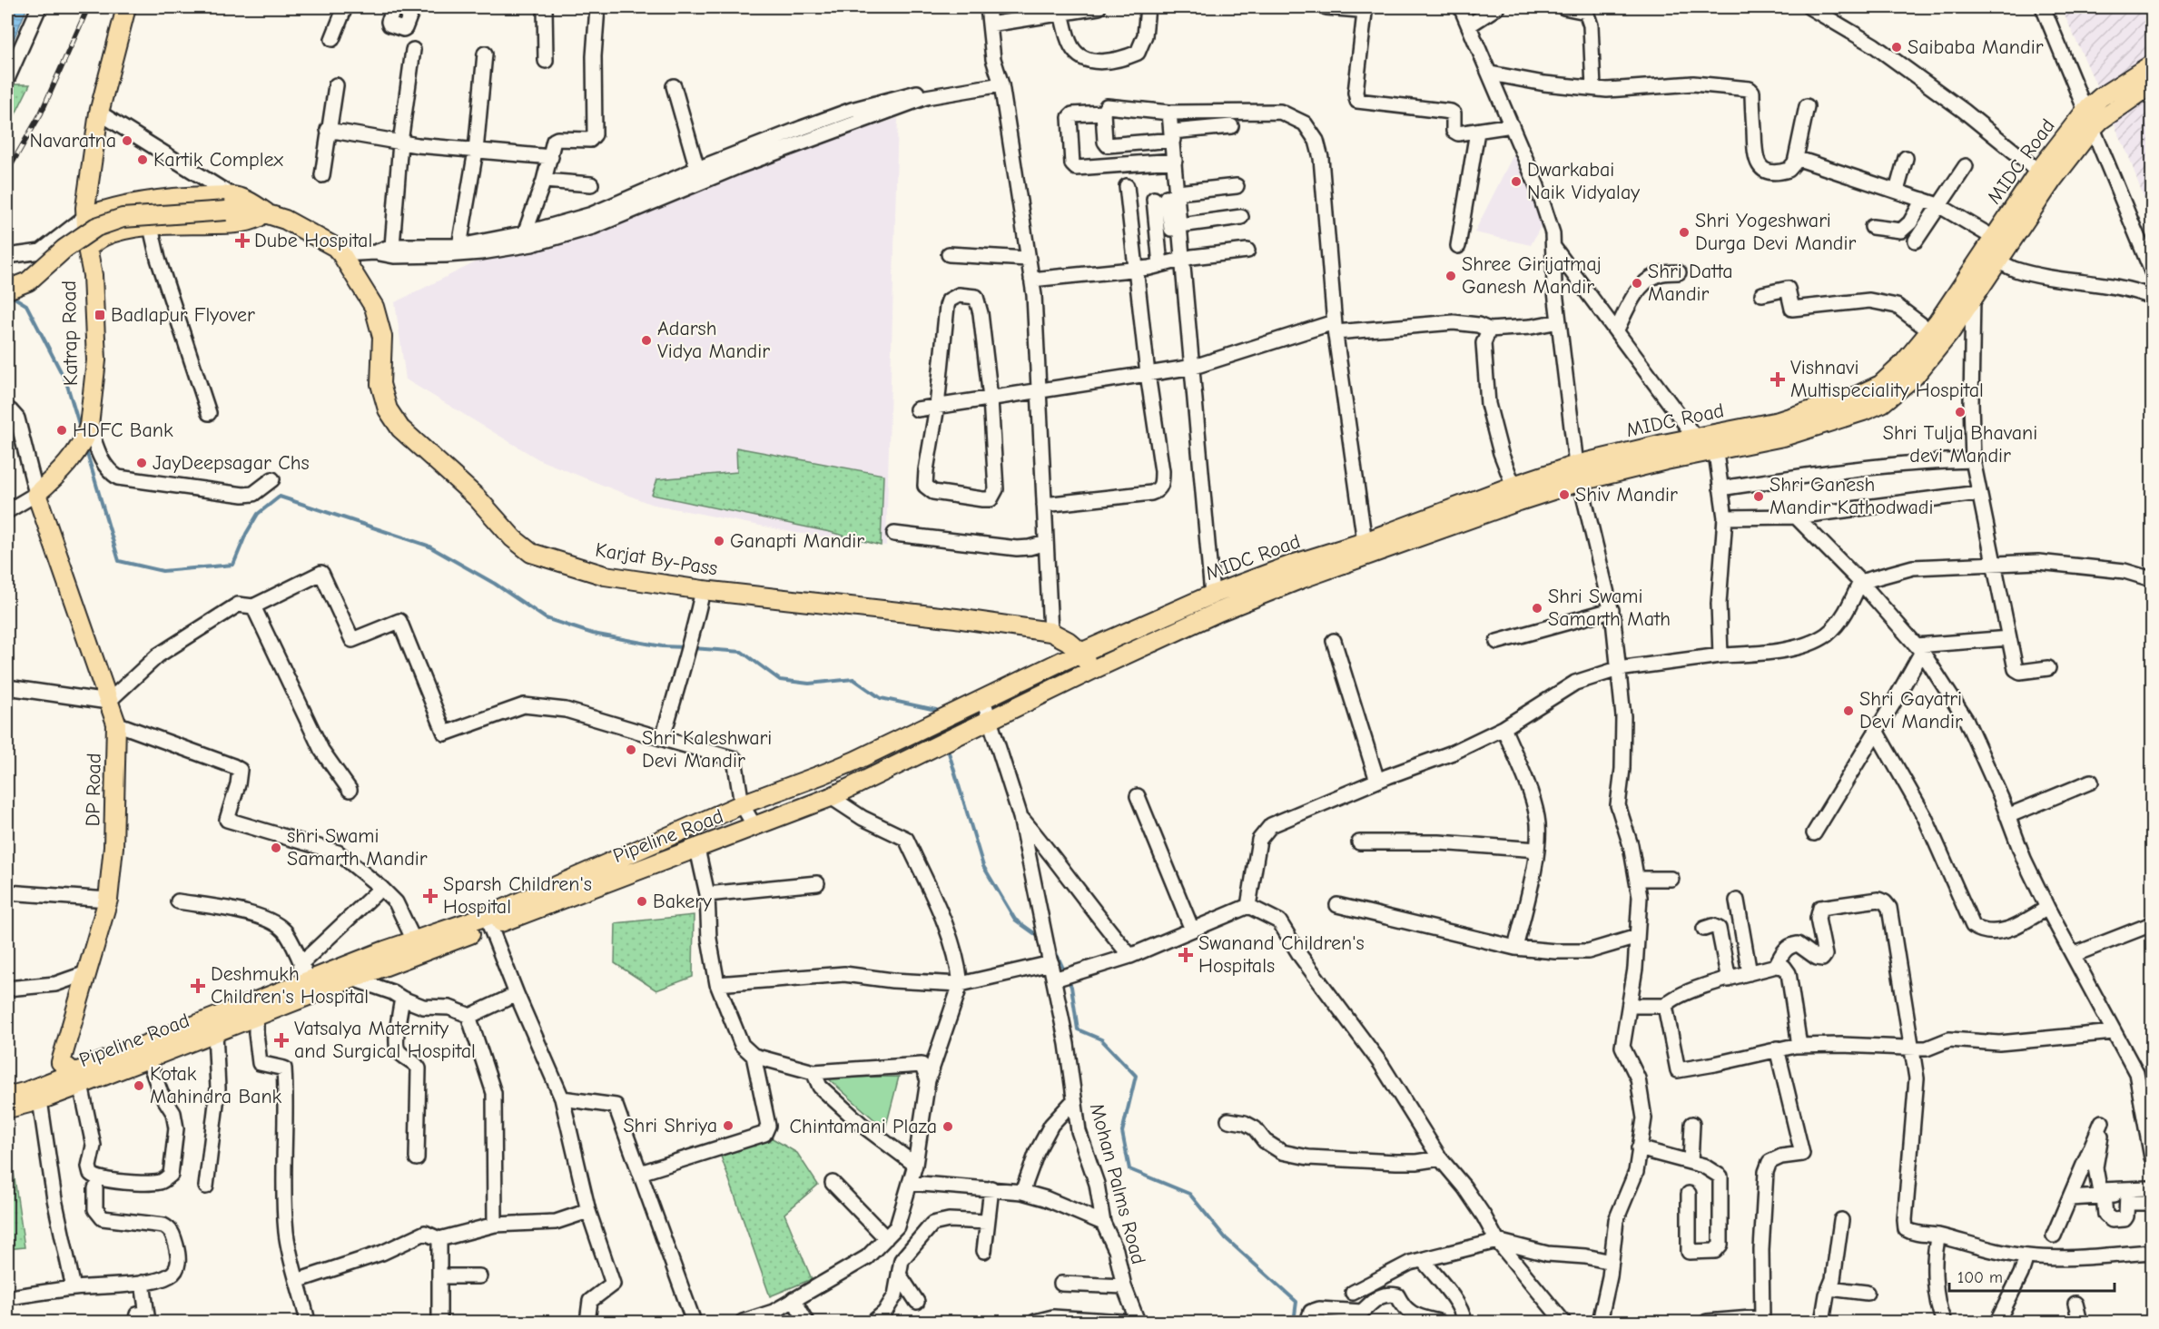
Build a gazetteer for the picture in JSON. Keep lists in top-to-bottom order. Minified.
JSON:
{"streets":{"main road":["MIDC Road","Katrap Road","Karjat By-Pass","DP Road","Pipeline Road"],"street":["Mohan Palms Road"]},"crossings":[["MIDC Road","Karjat By-Pass"],["MIDC Road","Pipeline Road"],["Katrap Road","DP Road"],["Karjat By-Pass","Pipeline Road"],["DP Road","Pipeline Road"]],"places":{"other":["Saibaba Mandir","Navaratna","Kartik Complex","Dwarkabai Naik Vidyalay","Shri Yogeshwari Durga Devi Mandir","Shree Girijatmaj Ganesh Mandir","Shri Datta Mandir","Adarsh Vidya Mandir","Shri Tulja Bhavani devi Mandir","HDFC Bank","JayDeepsagar Chs","Shiv Mandir","Shri Ganesh Mandir Kathodwadi","Ganapti Mandir","Shri Swami Samarth Math","Shri Gayatri Devi Mandir","Shri Kaleshwari Devi Mandir","shri Swami Samarth Mandir","Bakery","Kotak Mahindra Bank","Shri Shriya","Chintamani Plaza"],"health":["Dube Hospital","Vishnavi Multispeciality Hospital","Sparsh Children's Hospital","Swanand Children's Hospitals","Deshmukh Children's Hospital","Vatsalya Maternity and Surgical Hospital"],"transit":["Badlapur Flyover"]},"scale_bar":"100 m"}
